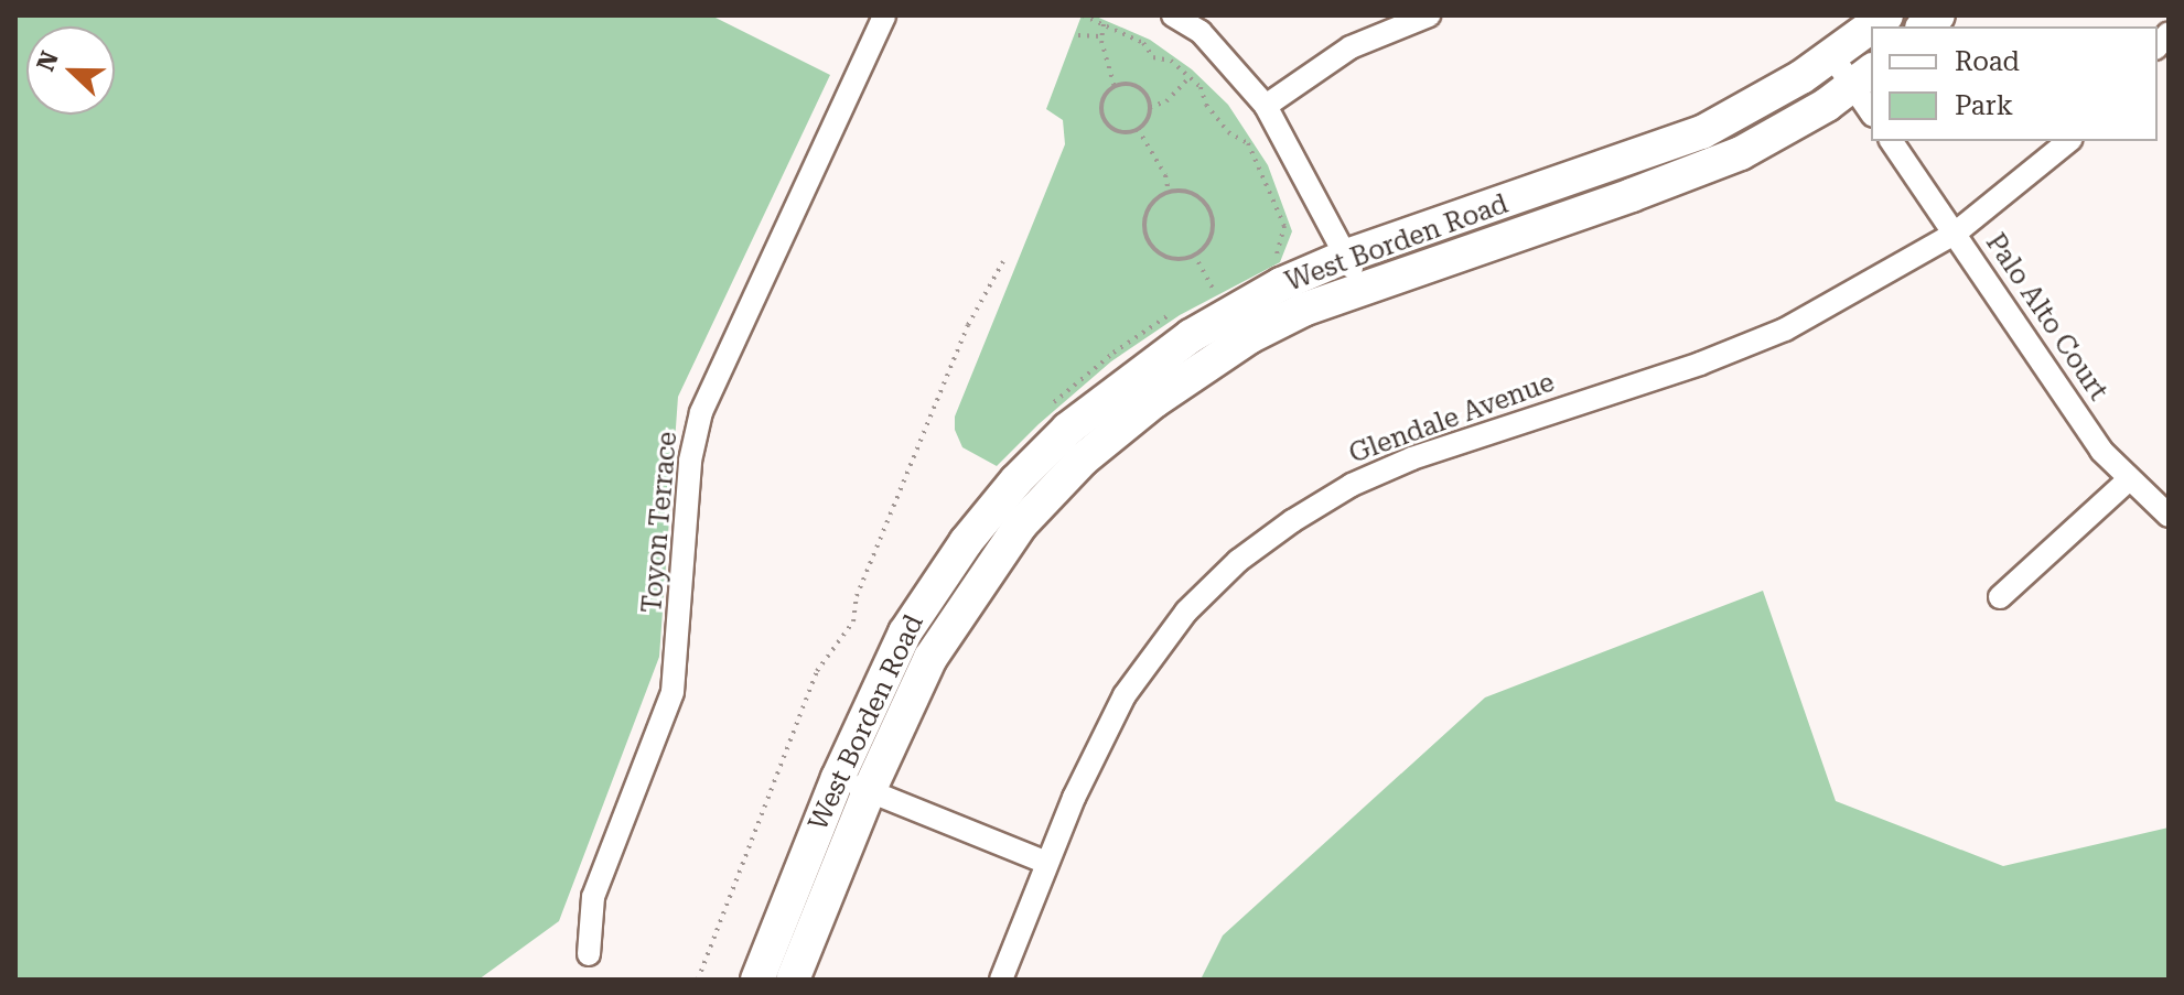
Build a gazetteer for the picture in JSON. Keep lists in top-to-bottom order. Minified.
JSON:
{"streets":{"main road":["West Borden Road"],"street":["Palo Alto Court","Glendale Avenue","Toyon Terrace"]},"crossings":[["Palo Alto Court","Glendale Avenue"]],"legend":["Road","Park"],"north":"left"}
